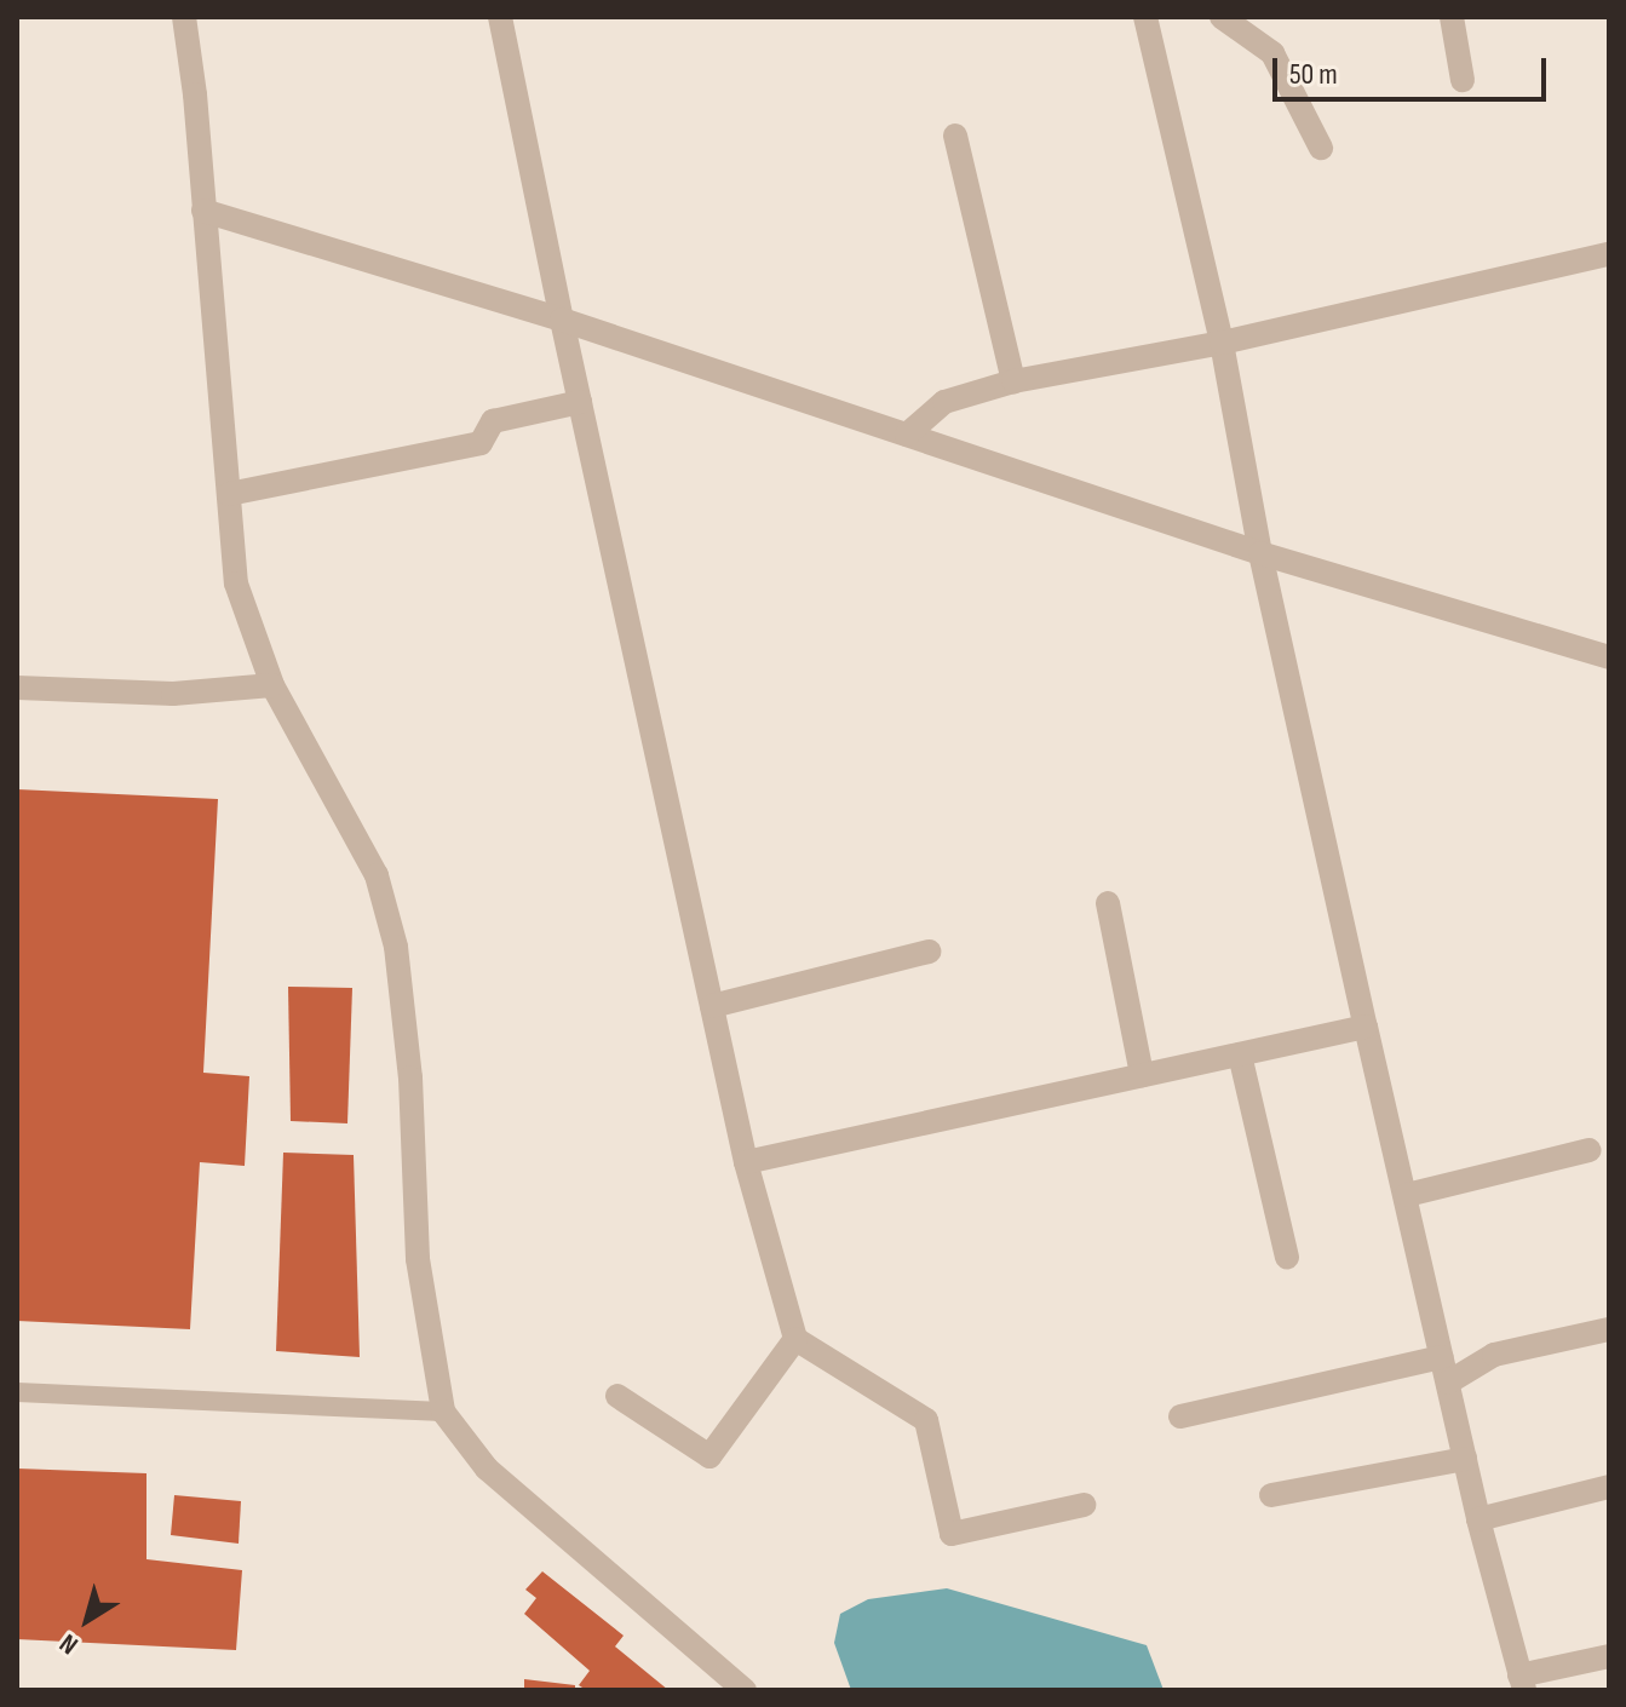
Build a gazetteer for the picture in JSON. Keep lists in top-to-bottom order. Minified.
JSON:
{"scale_bar":"50 m","north":"bottom left"}
